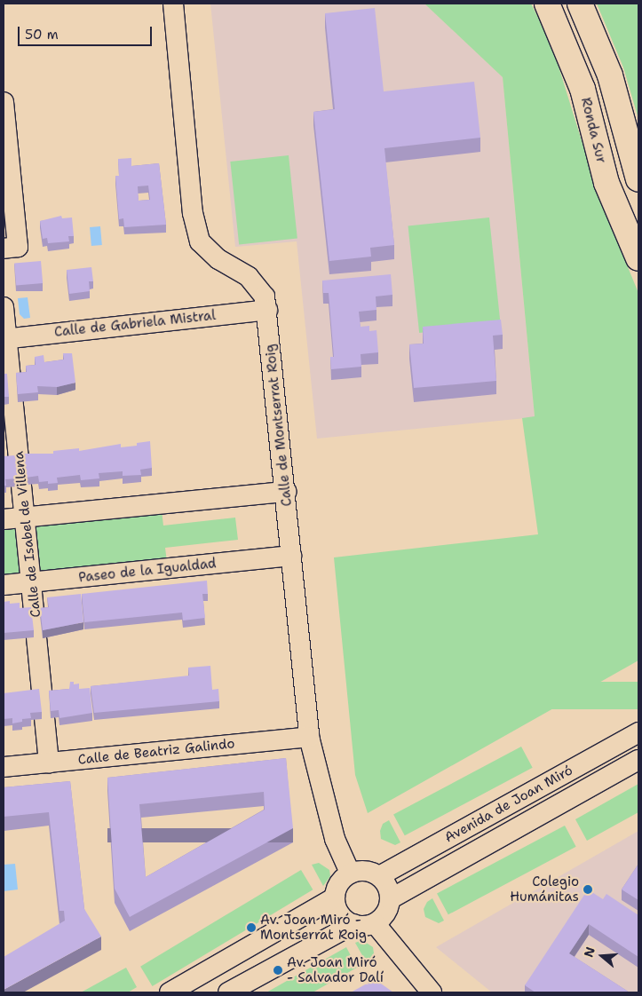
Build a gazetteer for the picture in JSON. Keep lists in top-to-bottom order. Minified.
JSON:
{"streets":{"main road":["Ronda Sur"],"street":["Calle de Gabriela Mistral","Calle de Montserrat Roig","Calle de Isabel de Villena","Paseo de la Igualdad","Calle de Beatriz Galindo","Avenida de Joan Miró"]},"crossings":[["Calle de Gabriela Mistral","Calle de Montserrat Roig"],["Calle de Gabriela Mistral","Calle de Isabel de Villena"],["Calle de Montserrat Roig","Paseo de la Igualdad"],["Calle de Montserrat Roig","Calle de Beatriz Galindo"],["Calle de Montserrat Roig","Avenida de Joan Miró"],["Calle de Isabel de Villena","Paseo de la Igualdad"],["Calle de Isabel de Villena","Calle de Beatriz Galindo"]],"places":["Colegio Humánitas","Av. Joan Miró - Montserrat Roig","Av. Joan Miró - Salvador Dalí"],"scale_bar":"50 m","north":"left"}
